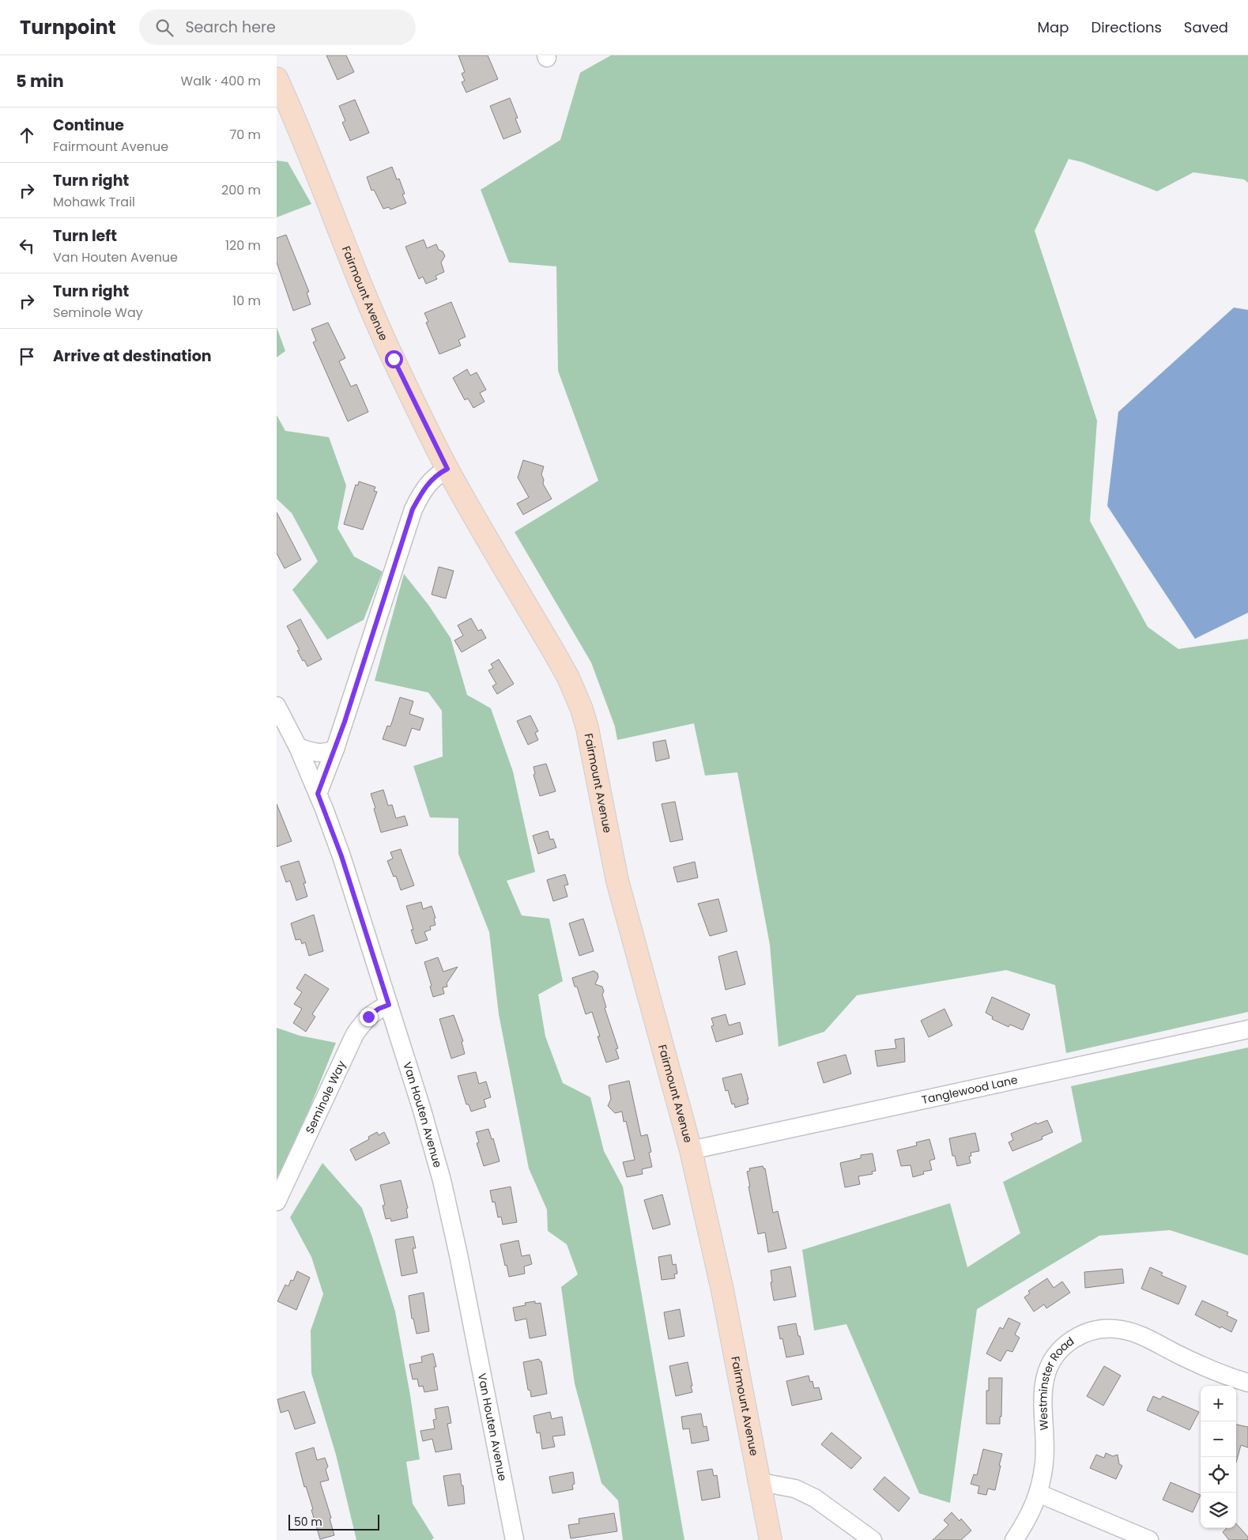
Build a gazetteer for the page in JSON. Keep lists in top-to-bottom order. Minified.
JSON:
{"streets":{"main road":["Fairmount Avenue"],"street":["Tanglewood Lane","Seminole Way","Van Houten Avenue","Westminster Road"]},"crossings":[["Fairmount Avenue","Tanglewood Lane"],["Seminole Way","Van Houten Avenue"]],"scale_bar":"50 m","page":{"header":"Turnpoint","search":"Search here","nav":["Map","Directions","Saved"],"heading":["5 min","Walk · 400 m"],"list":[["Continue","Fairmount Avenue","70 m"],["Turn right","Mohawk Trail","200 m"],["Turn left","Van Houten Avenue","120 m"],["Turn right","Seminole Way","10 m"],"Arrive at destination"],"map_buttons":["+","−"],"scale":"50 m"}}
